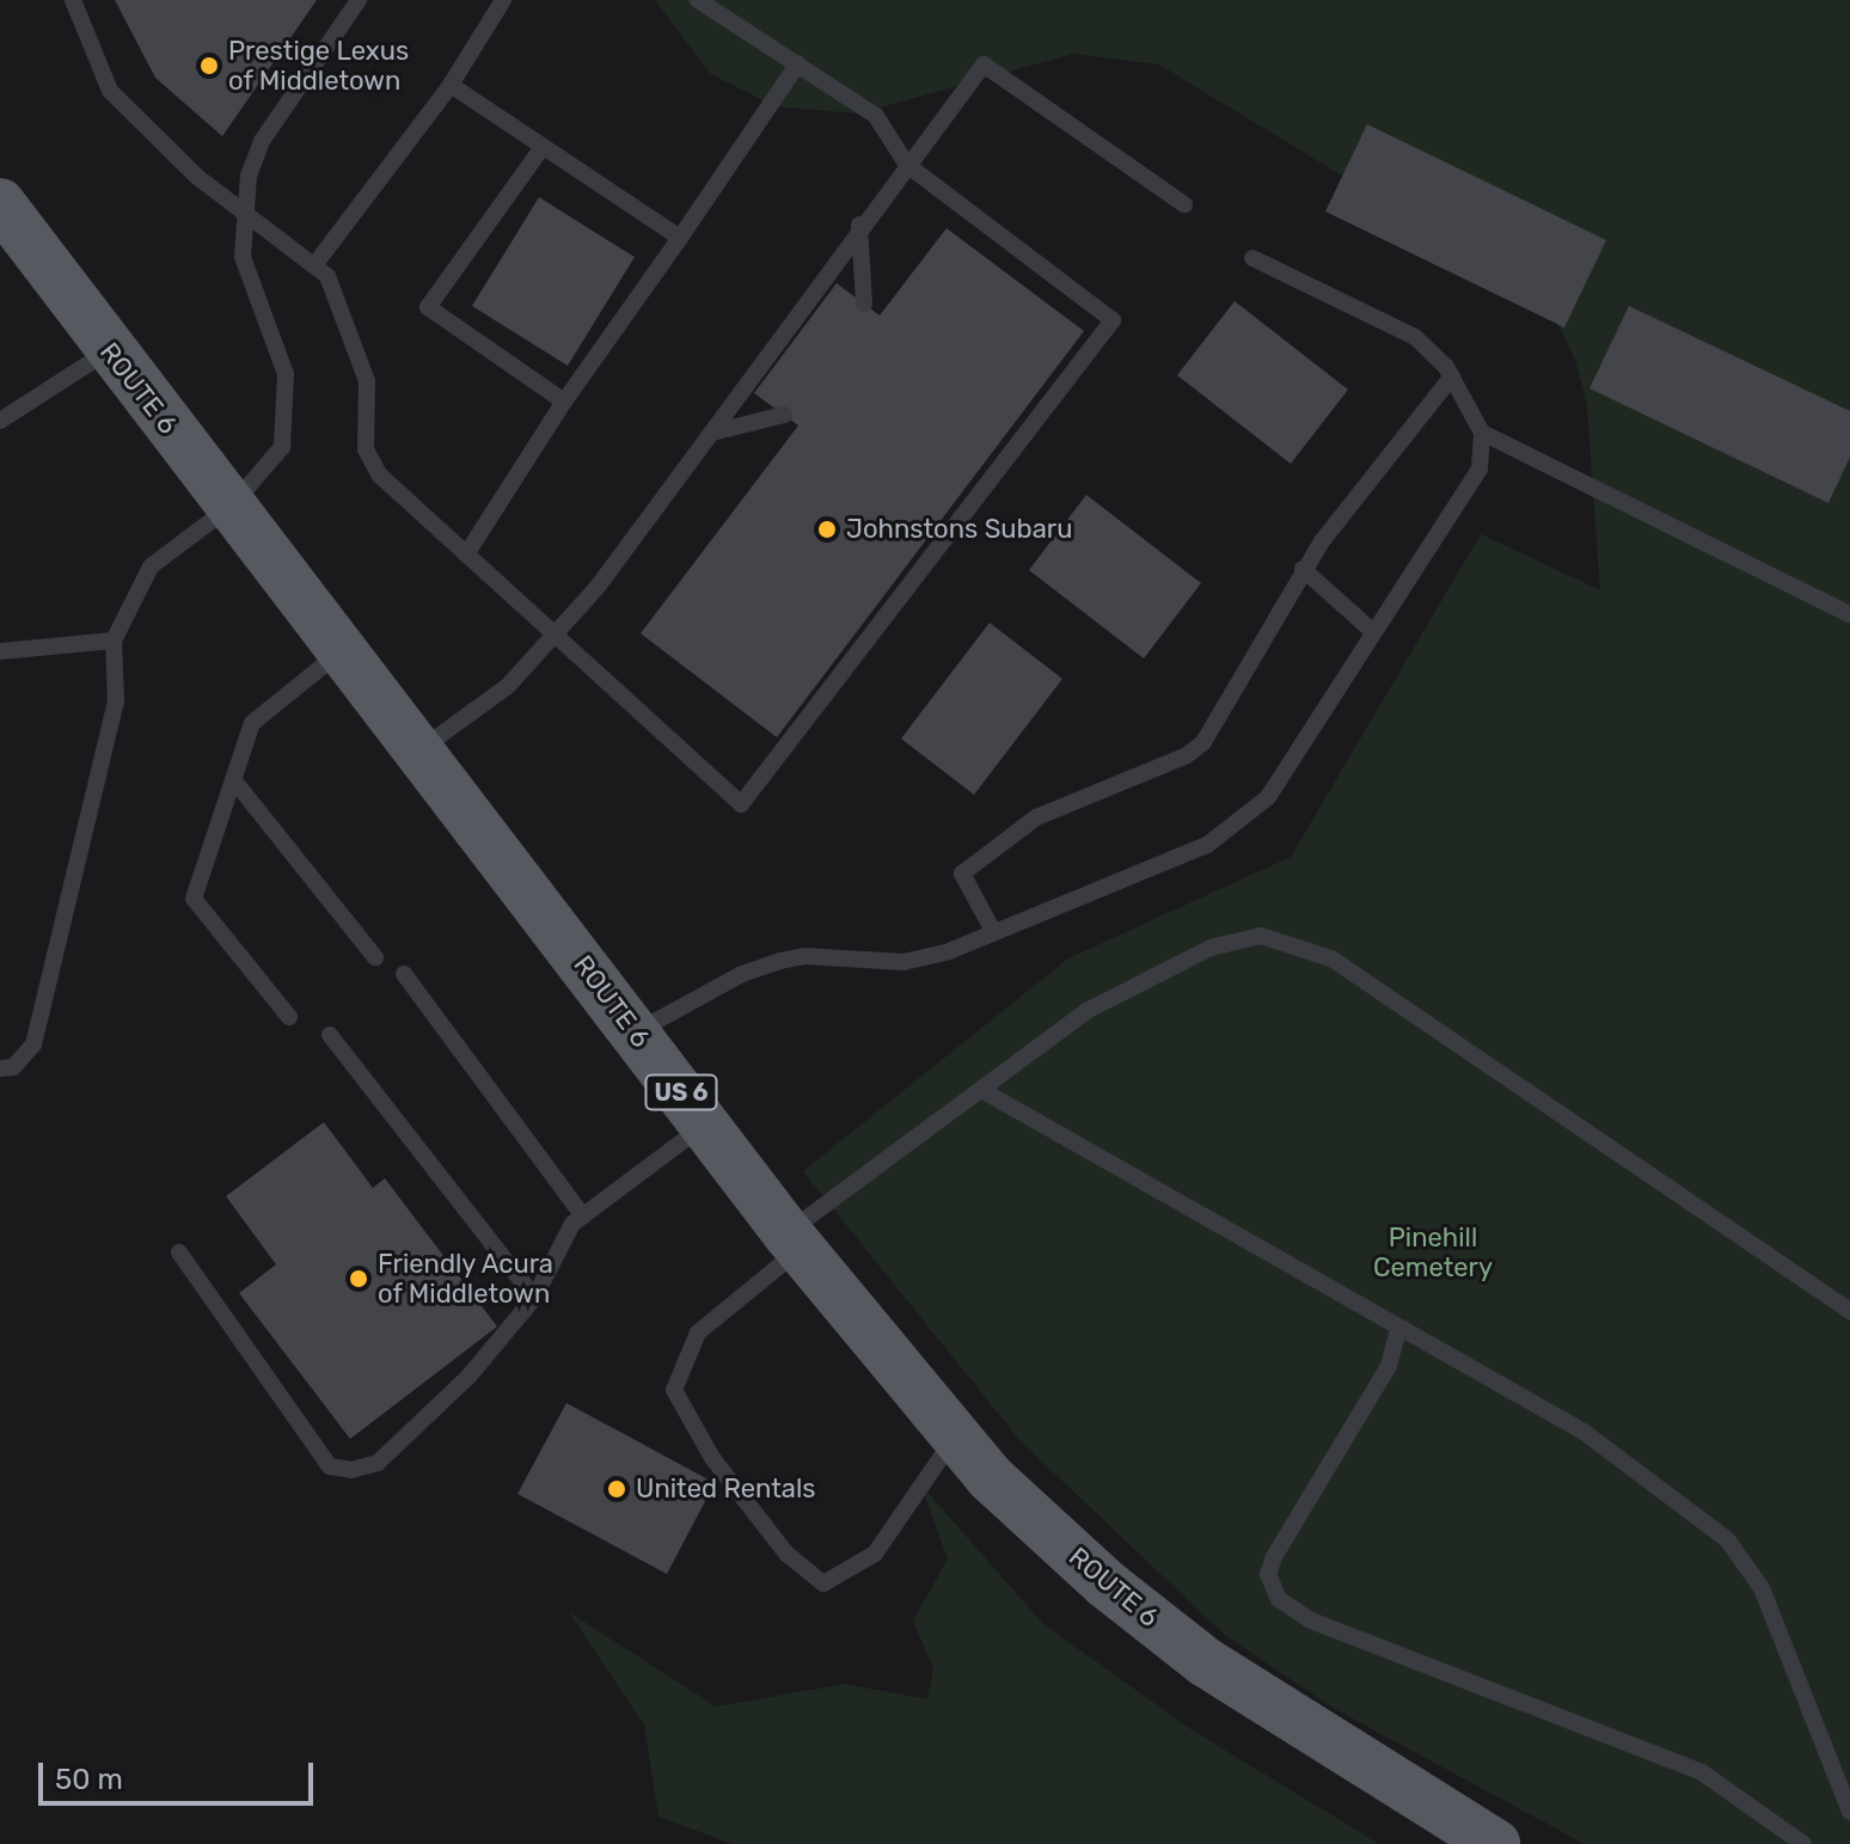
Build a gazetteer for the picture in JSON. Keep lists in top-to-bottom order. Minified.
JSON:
{"streets":{"main road":["ROUTE 6","US 6"]},"parks":["Pinehill Cemetery"],"places":["Prestige Lexus of Middletown","Johnstons Subaru","Friendly Acura of Middletown","United Rentals"],"scale_bar":"50 m"}
